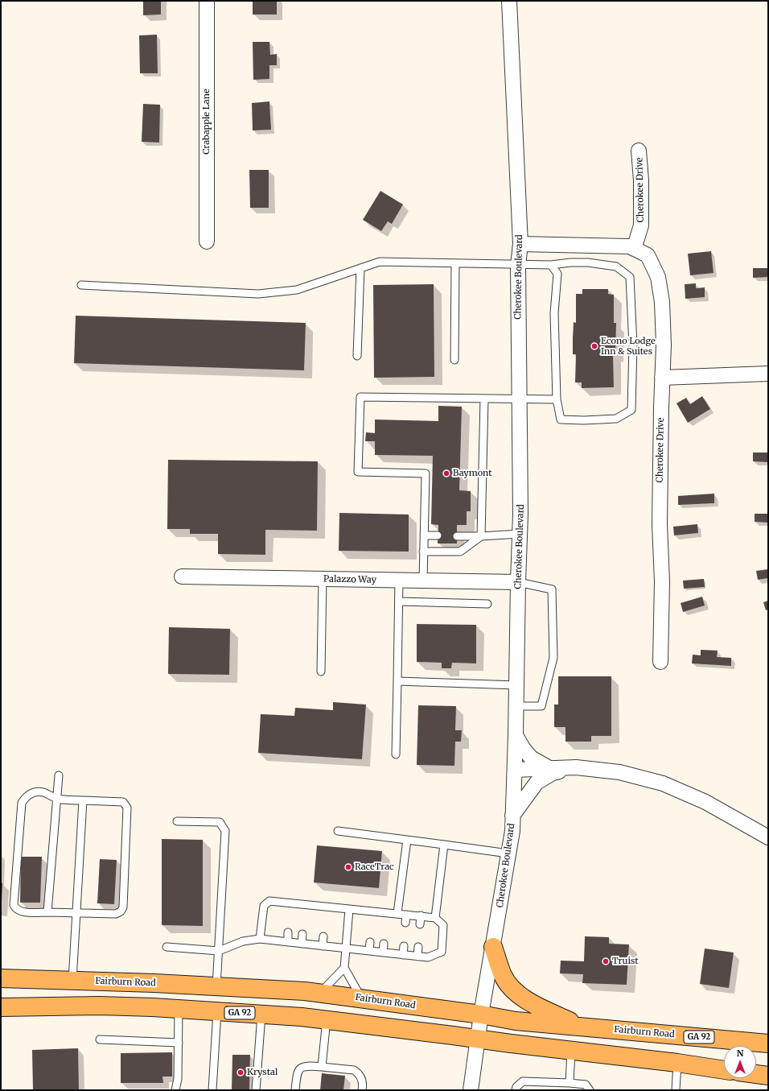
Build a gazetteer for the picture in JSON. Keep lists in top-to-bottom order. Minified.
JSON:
{"streets":{"main road":["Fairburn Road","GA 92"],"street":["Crabapple Lane","Cherokee Drive","Cherokee Boulevard","Palazzo Way"]},"crossings":[["Cherokee Drive","Cherokee Boulevard"],["Cherokee Boulevard","Palazzo Way"],["Cherokee Boulevard","Fairburn Road"],["Cherokee Boulevard","GA 92"]],"places":["Econo Lodge Inn & Suites","Baymont","RaceTrac","Truist","Krystal"],"north":"top"}
